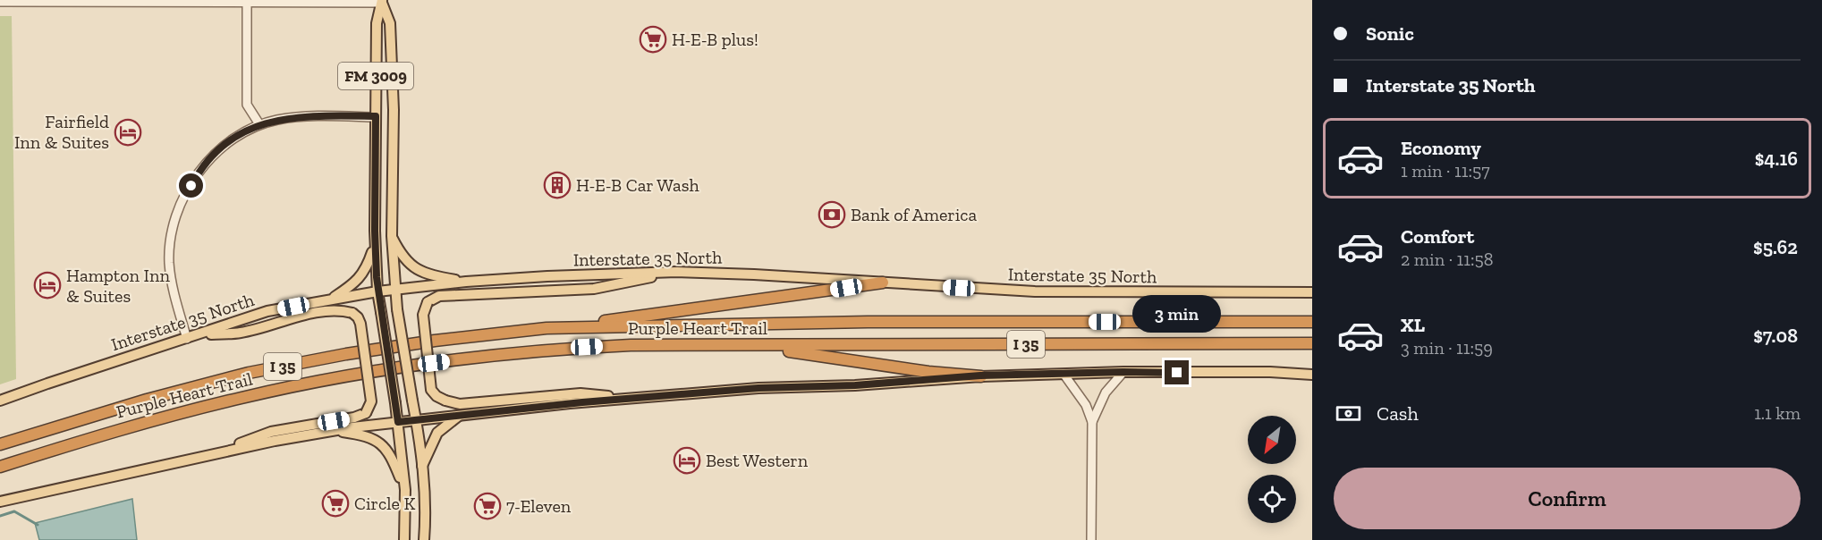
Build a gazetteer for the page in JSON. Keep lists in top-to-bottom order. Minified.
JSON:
{"streets":{"highway":["Purple Heart Trail","I 35"],"main road":["FM 3009","Interstate 35 North"]},"crossings":[["FM 3009","Interstate 35 North"]],"places":{"supermarket":["H-E-B plus!","Circle K","7-Eleven"],"hotel":["Fairfield Inn & Suites","Hampton Inn & Suites","Best Western"],"building":["H-E-B Car Wash"],"bank":["Bank of America"]},"north":"bottom left","page":{"banner":["Sonic","Interstate 35 North"],"list":[{"name":"Economy","note":"1 min · 11:57","value":"$4.16"},{"name":"Comfort","note":"2 min · 11:58","value":"$5.62"},{"name":"XL","note":"3 min · 11:59","value":"$7.08"}],"bubble":"3 min","pay":["Cash","1.1 km"],"buttons":"Confirm"}}
